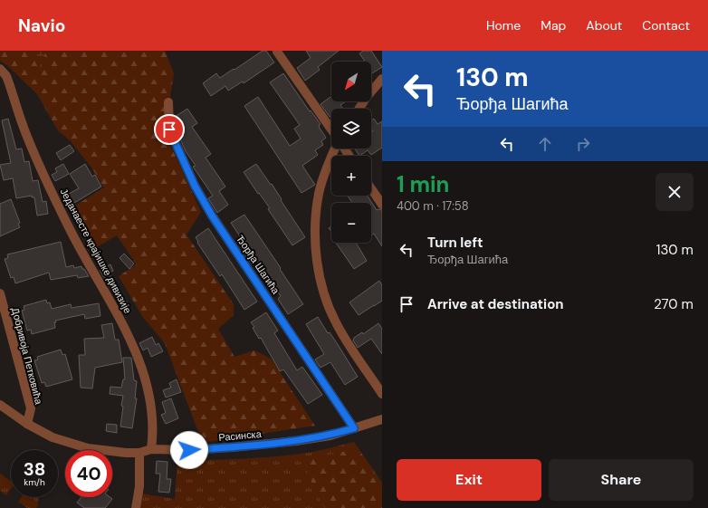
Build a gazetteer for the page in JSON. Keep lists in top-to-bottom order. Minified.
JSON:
{"streets":{"street":["Једанаесте крајишке дивизије","Ђорђа Шагића","Добривоја Петковића","Расинска"]},"crossings":[["Једанаесте крајишке дивизије","Расинска"],["Ђорђа Шагића","Расинска"],["Добривоја Петковића","Расинска"]],"north":"bottom left","page":{"header":"Navio","nav":["Home","Map","About","Contact"],"turn":["130 m","Ђорђа Шагића"],"map_buttons":["+","−"],"heading":["1 min","400 m · 17:58"],"list":[{"name":"Turn left","note":"Ђорђа Шагића","value":"130 m"},{"name":"Arrive at destination","value":"270 m"}],"speed":"38 km/h","limit":"40","buttons":["Exit","Share"]}}
